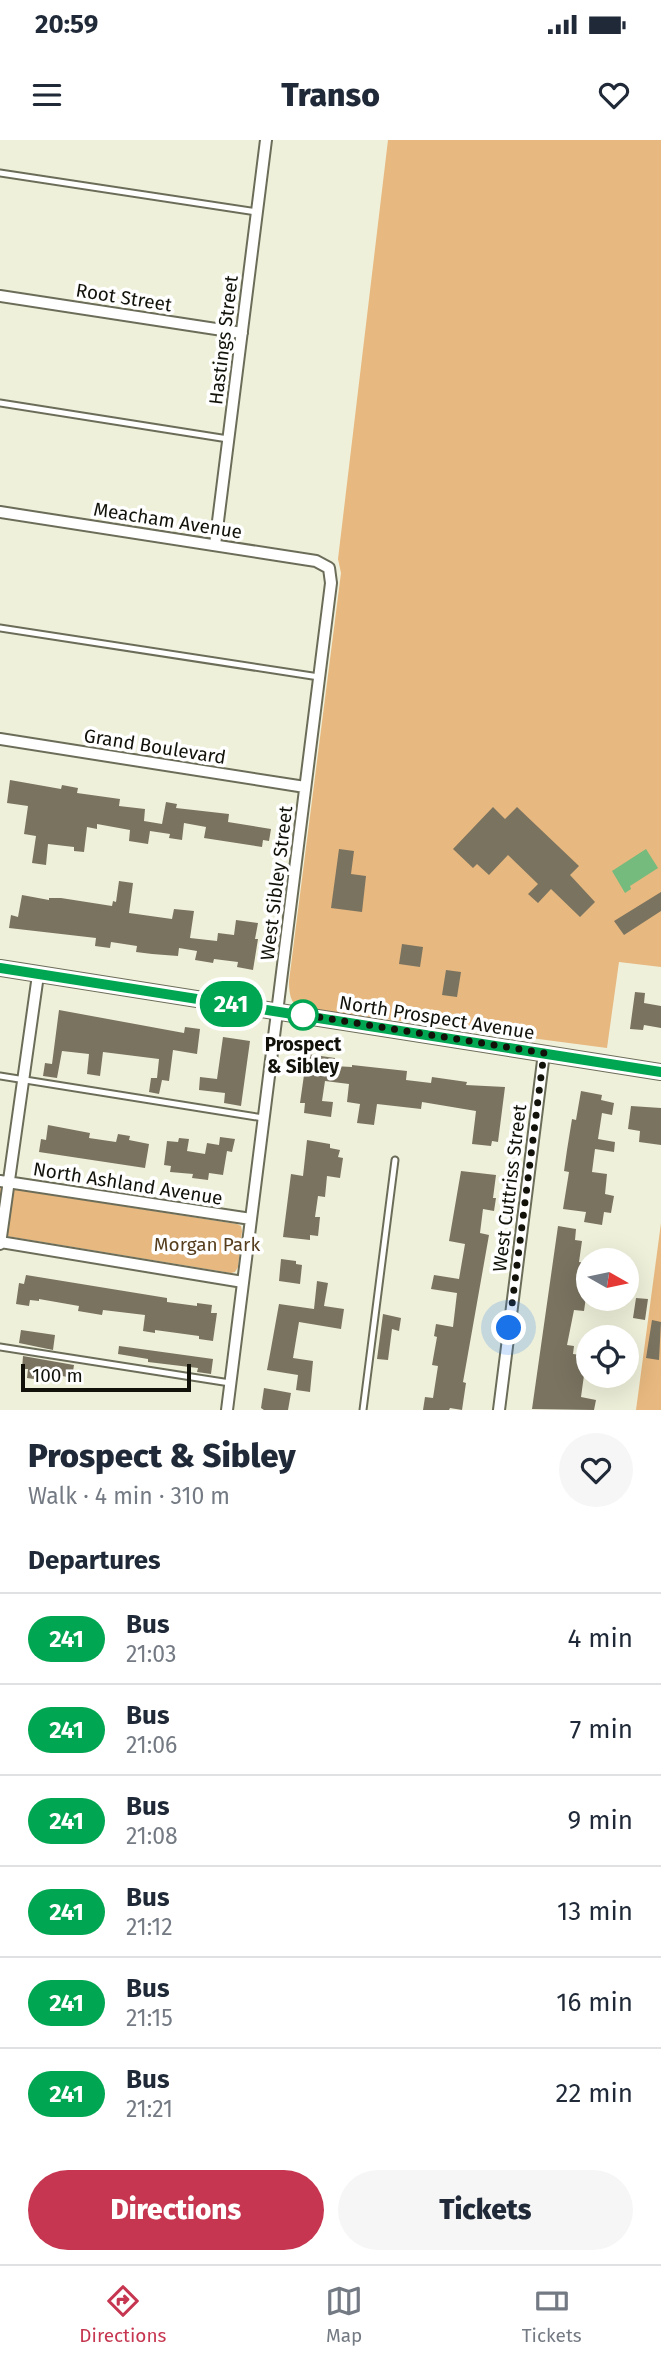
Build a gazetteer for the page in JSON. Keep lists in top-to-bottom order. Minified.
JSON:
{"streets":{"street":["Root Street","Hastings Street","Meacham Avenue","Grand Boulevard","West Sibley Street","North Prospect Avenue","North Ashland Avenue","West Cuttriss Street"]},"crossings":[["Root Street","Hastings Street"],["Hastings Street","Meacham Avenue"],["Meacham Avenue","West Sibley Street"],["Grand Boulevard","West Sibley Street"],["West Sibley Street","North Prospect Avenue"],["West Sibley Street","North Ashland Avenue"],["North Prospect Avenue","West Cuttriss Street"]],"parks":["Morgan Park"],"places":["Prospect & Sibley"],"lines":["bus line 241"],"scale_bar":"100 m","north":"right","page":{"status":"20:59","header":"Transo","on_map":"241","scale":"100 m","heading":[["Prospect & Sibley","Walk · 4 min · 310 m"],"Departures"],"list":[{"mark":"241","name":"Bus","note":"21:03","value":"4 min"},{"mark":"241","name":"Bus","note":"21:06","value":"7 min"},{"mark":"241","name":"Bus","note":"21:08","value":"9 min"},{"mark":"241","name":"Bus","note":"21:12","value":"13 min"},{"mark":"241","name":"Bus","note":"21:15","value":"16 min"},{"mark":"241","name":"Bus","note":"21:21","value":"22 min"}],"buttons":["Directions","Tickets"],"tabs":["Directions","Map","Tickets"]}}
